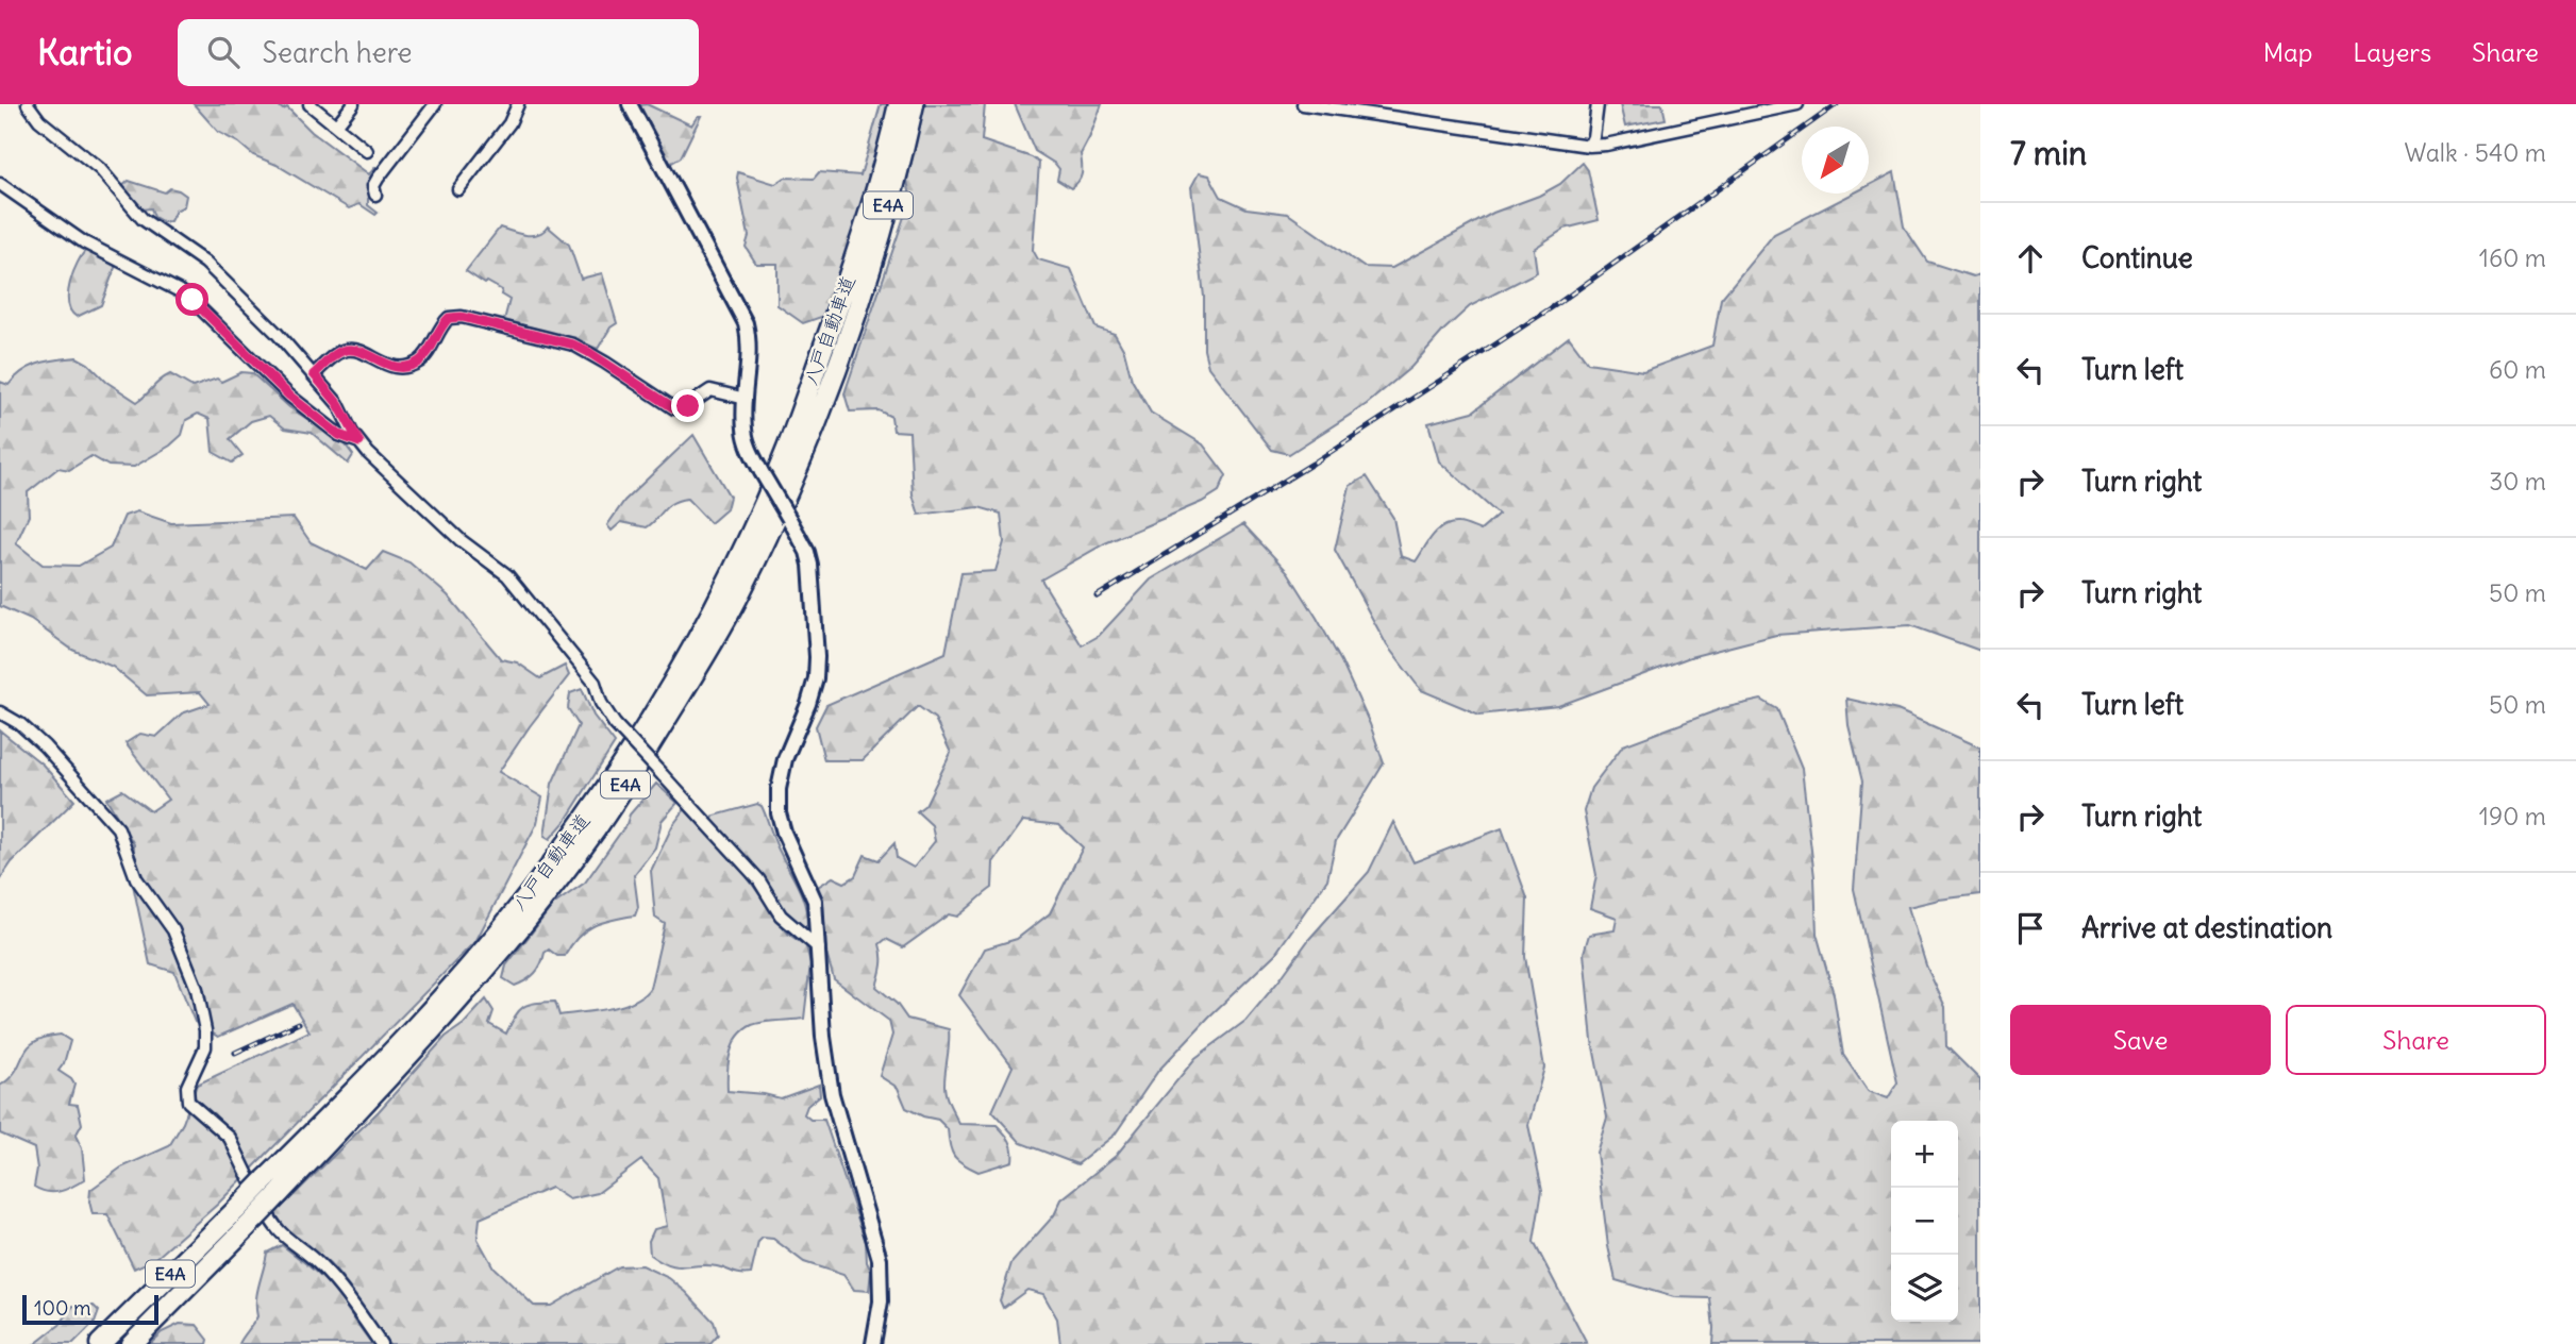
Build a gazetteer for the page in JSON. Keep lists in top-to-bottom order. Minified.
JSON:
{"streets":{"highway":["E4A","八戸自動車道"]},"scale_bar":"100 m","north":"bottom left","page":{"header":"Kartio","search":"Search here","nav":["Map","Layers","Share"],"heading":["7 min","Walk · 540 m"],"list":[["Continue","160 m"],["Turn left","60 m"],["Turn right","30 m"],["Turn right","50 m"],["Turn left","50 m"],["Turn right","190 m"],"Arrive at destination"],"buttons":["Save","Share"],"map_buttons":["+","−"],"scale":"100 m"}}
